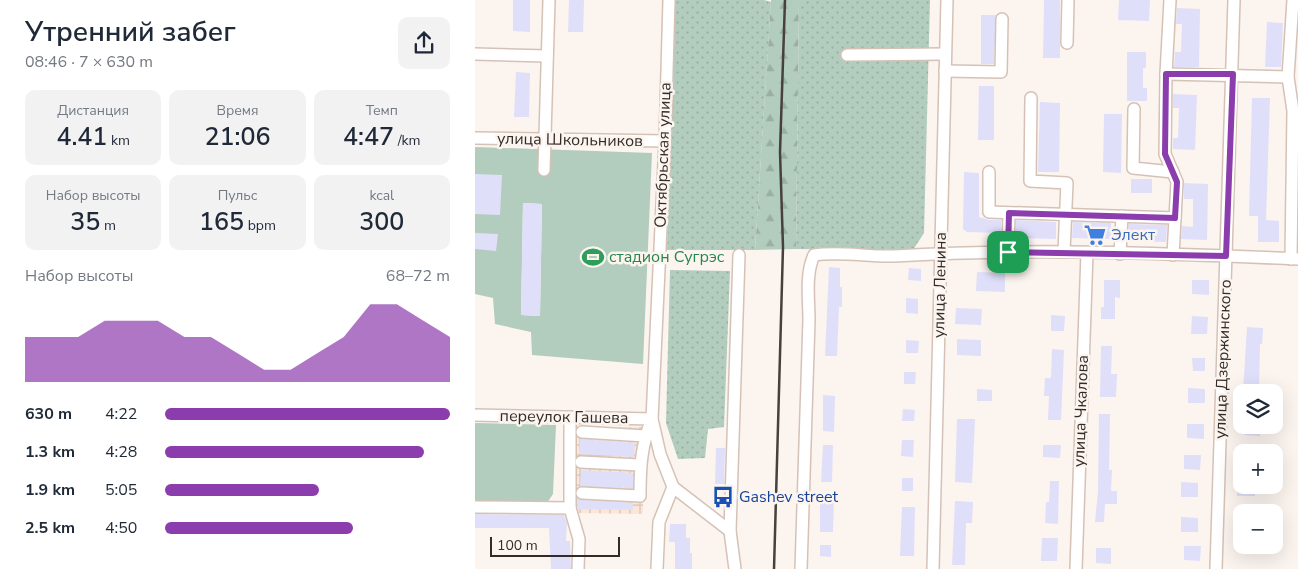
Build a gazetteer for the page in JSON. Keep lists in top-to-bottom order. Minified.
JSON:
{"streets":{"street":["улица Школьников","Октябрьская улица","улица Ленина","улица Дзержинского","улица Чкалова","переулок Гашева"]},"crossings":[["улица Школьников","Октябрьская улица"],["Октябрьская улица","переулок Гашева"]],"places":{"supermarket":["Элект"],"sports":["стадион Сугрэс"],"bus stop":["Gashev street"]},"scale_bar":"100 m","page":{"heading":["Утренний забег","08:46 · 7 × 630 m"],"stats":[["Дистанция","4.41 km"],["Время","21:06"],["Темп","4:47 /km"],["Набор высоты","35 m"],["Пульс","165 bpm"],["kcal","300"]],"chart":["Набор высоты","68–72 m"],"map_buttons":["+","−"],"list":[{"name":"630 m","note":"4:22"},{"name":"1.3 km","note":"4:28"},{"name":"1.9 km","note":"5:05"},{"name":"2.5 km","note":"4:50"}],"scale":"100 m"}}
